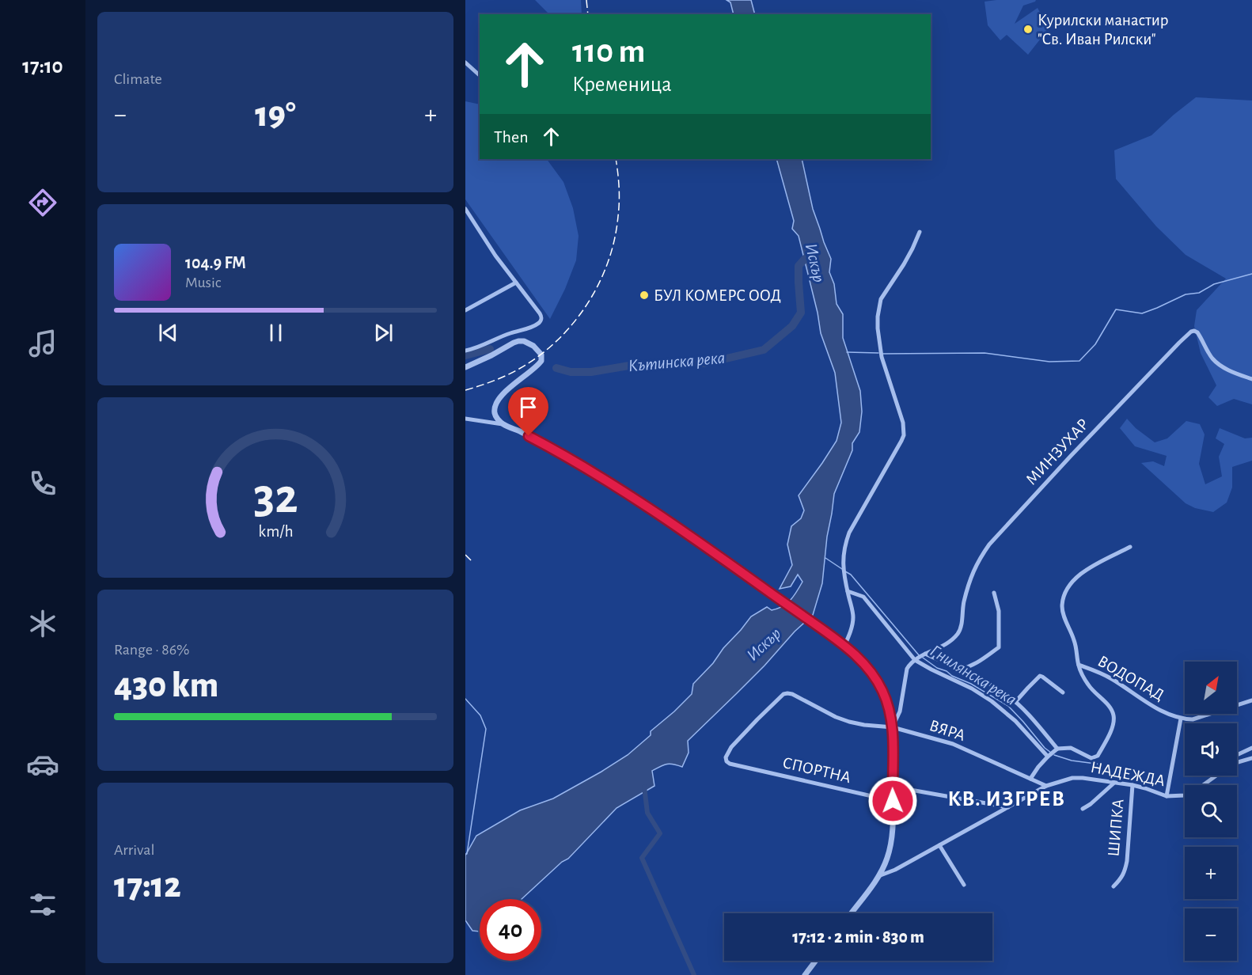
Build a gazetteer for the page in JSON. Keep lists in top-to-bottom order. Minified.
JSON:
{"streets":{"street":["МИНЗУХАР","ВОДОПАД","ВЯРА","СПОРТНА","НАДЕЖДА","ШИПКА"]},"crossings":[["ВЯРА","СПОРТНА"],["ВЯРА","НАДЕЖДА"],["НАДЕЖДА","ШИПКА"]],"districts":["КВ. ИЗГРЕВ"],"water":["Искър","Кътинска река","Гнилянска река"],"places":["Курилски манастир \"Св. Иван Рилски\"","БУЛ КОМЕРС ООД"],"north":"top right","page":{"tabs":"17:10","tile":["Climate",["Range · 86%","430 km"],["Arrival","17:12"]],"turn":["110 m","Кременица"],"heat":["−","19°","+"],"then":"Then","song":["104.9 FM","Music"],"map_buttons":["+","−"],"limit":"40","trip":"17:12 · 2 min · 830 m","gauge":["32","km/h"]}}
